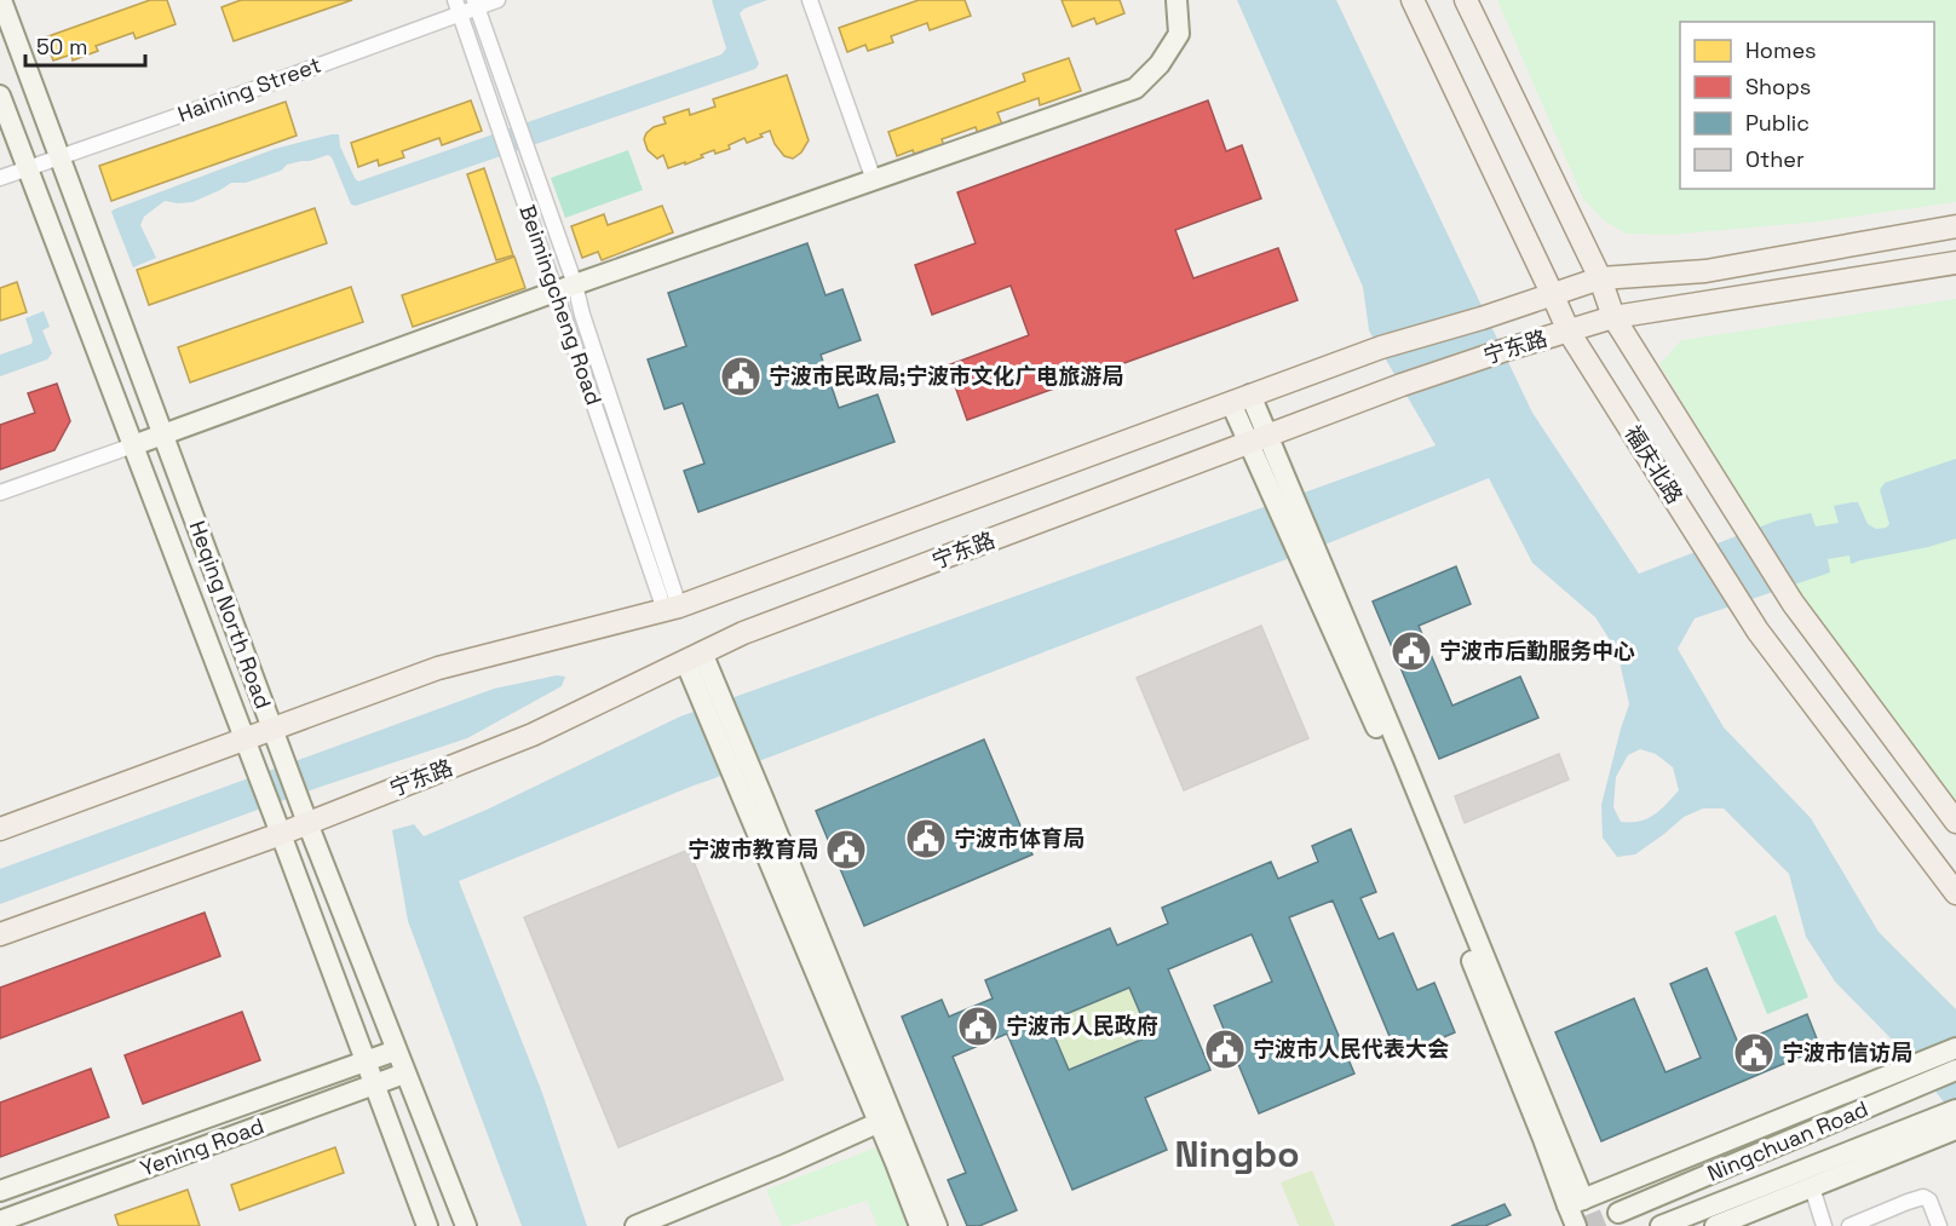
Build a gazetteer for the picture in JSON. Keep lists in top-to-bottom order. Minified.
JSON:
{"streets":{"main road":["宁东路","福庆北路"],"street":["Haining Street","Beimingcheng Road","Heqing North Road","Ningchuan Road","Yening Road"]},"crossings":[["Haining Street","Beimingcheng Road"],["Haining Street","Heqing North Road"],["Beimingcheng Road","宁东路"],["宁东路","福庆北路"],["宁东路","Heqing North Road"],["Heqing North Road","Yening Road"]],"districts":["Ningbo"],"places":{"public building":["宁波市民政局;宁波市文化广电旅游局","宁波市后勤服务中心","宁波市体育局","宁波市教育局","宁波市人民政府","宁波市人民代表大会","宁波市信访局"]},"legend":["Homes","Shops","Public","Other"],"scale_bar":"50 m"}
